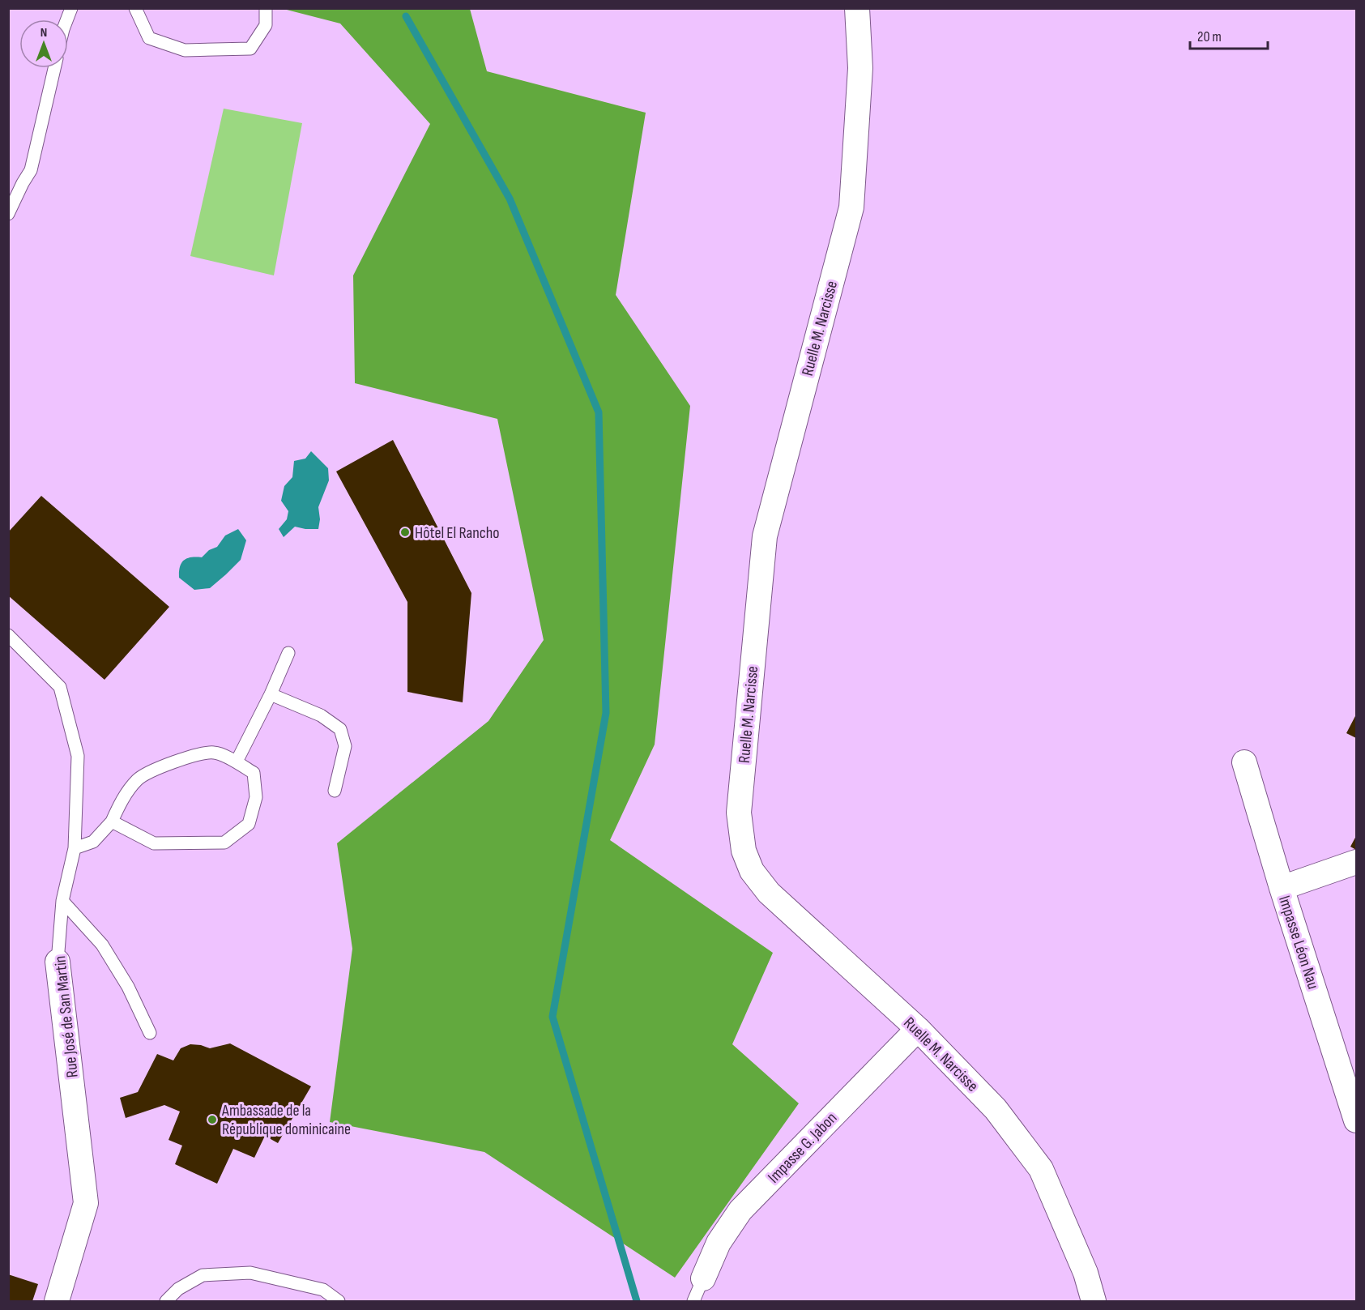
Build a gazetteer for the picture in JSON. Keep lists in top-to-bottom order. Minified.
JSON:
{"streets":{"street":["Ruelle M. Narcisse","Impasse Léon Nau","Rue José de San Martin","Impasse G. Jabon"]},"crossings":[["Ruelle M. Narcisse","Impasse G. Jabon"]],"places":["Hôtel El Rancho","Ambassade de la République dominicaine"],"scale_bar":"20 m","north":"top"}
